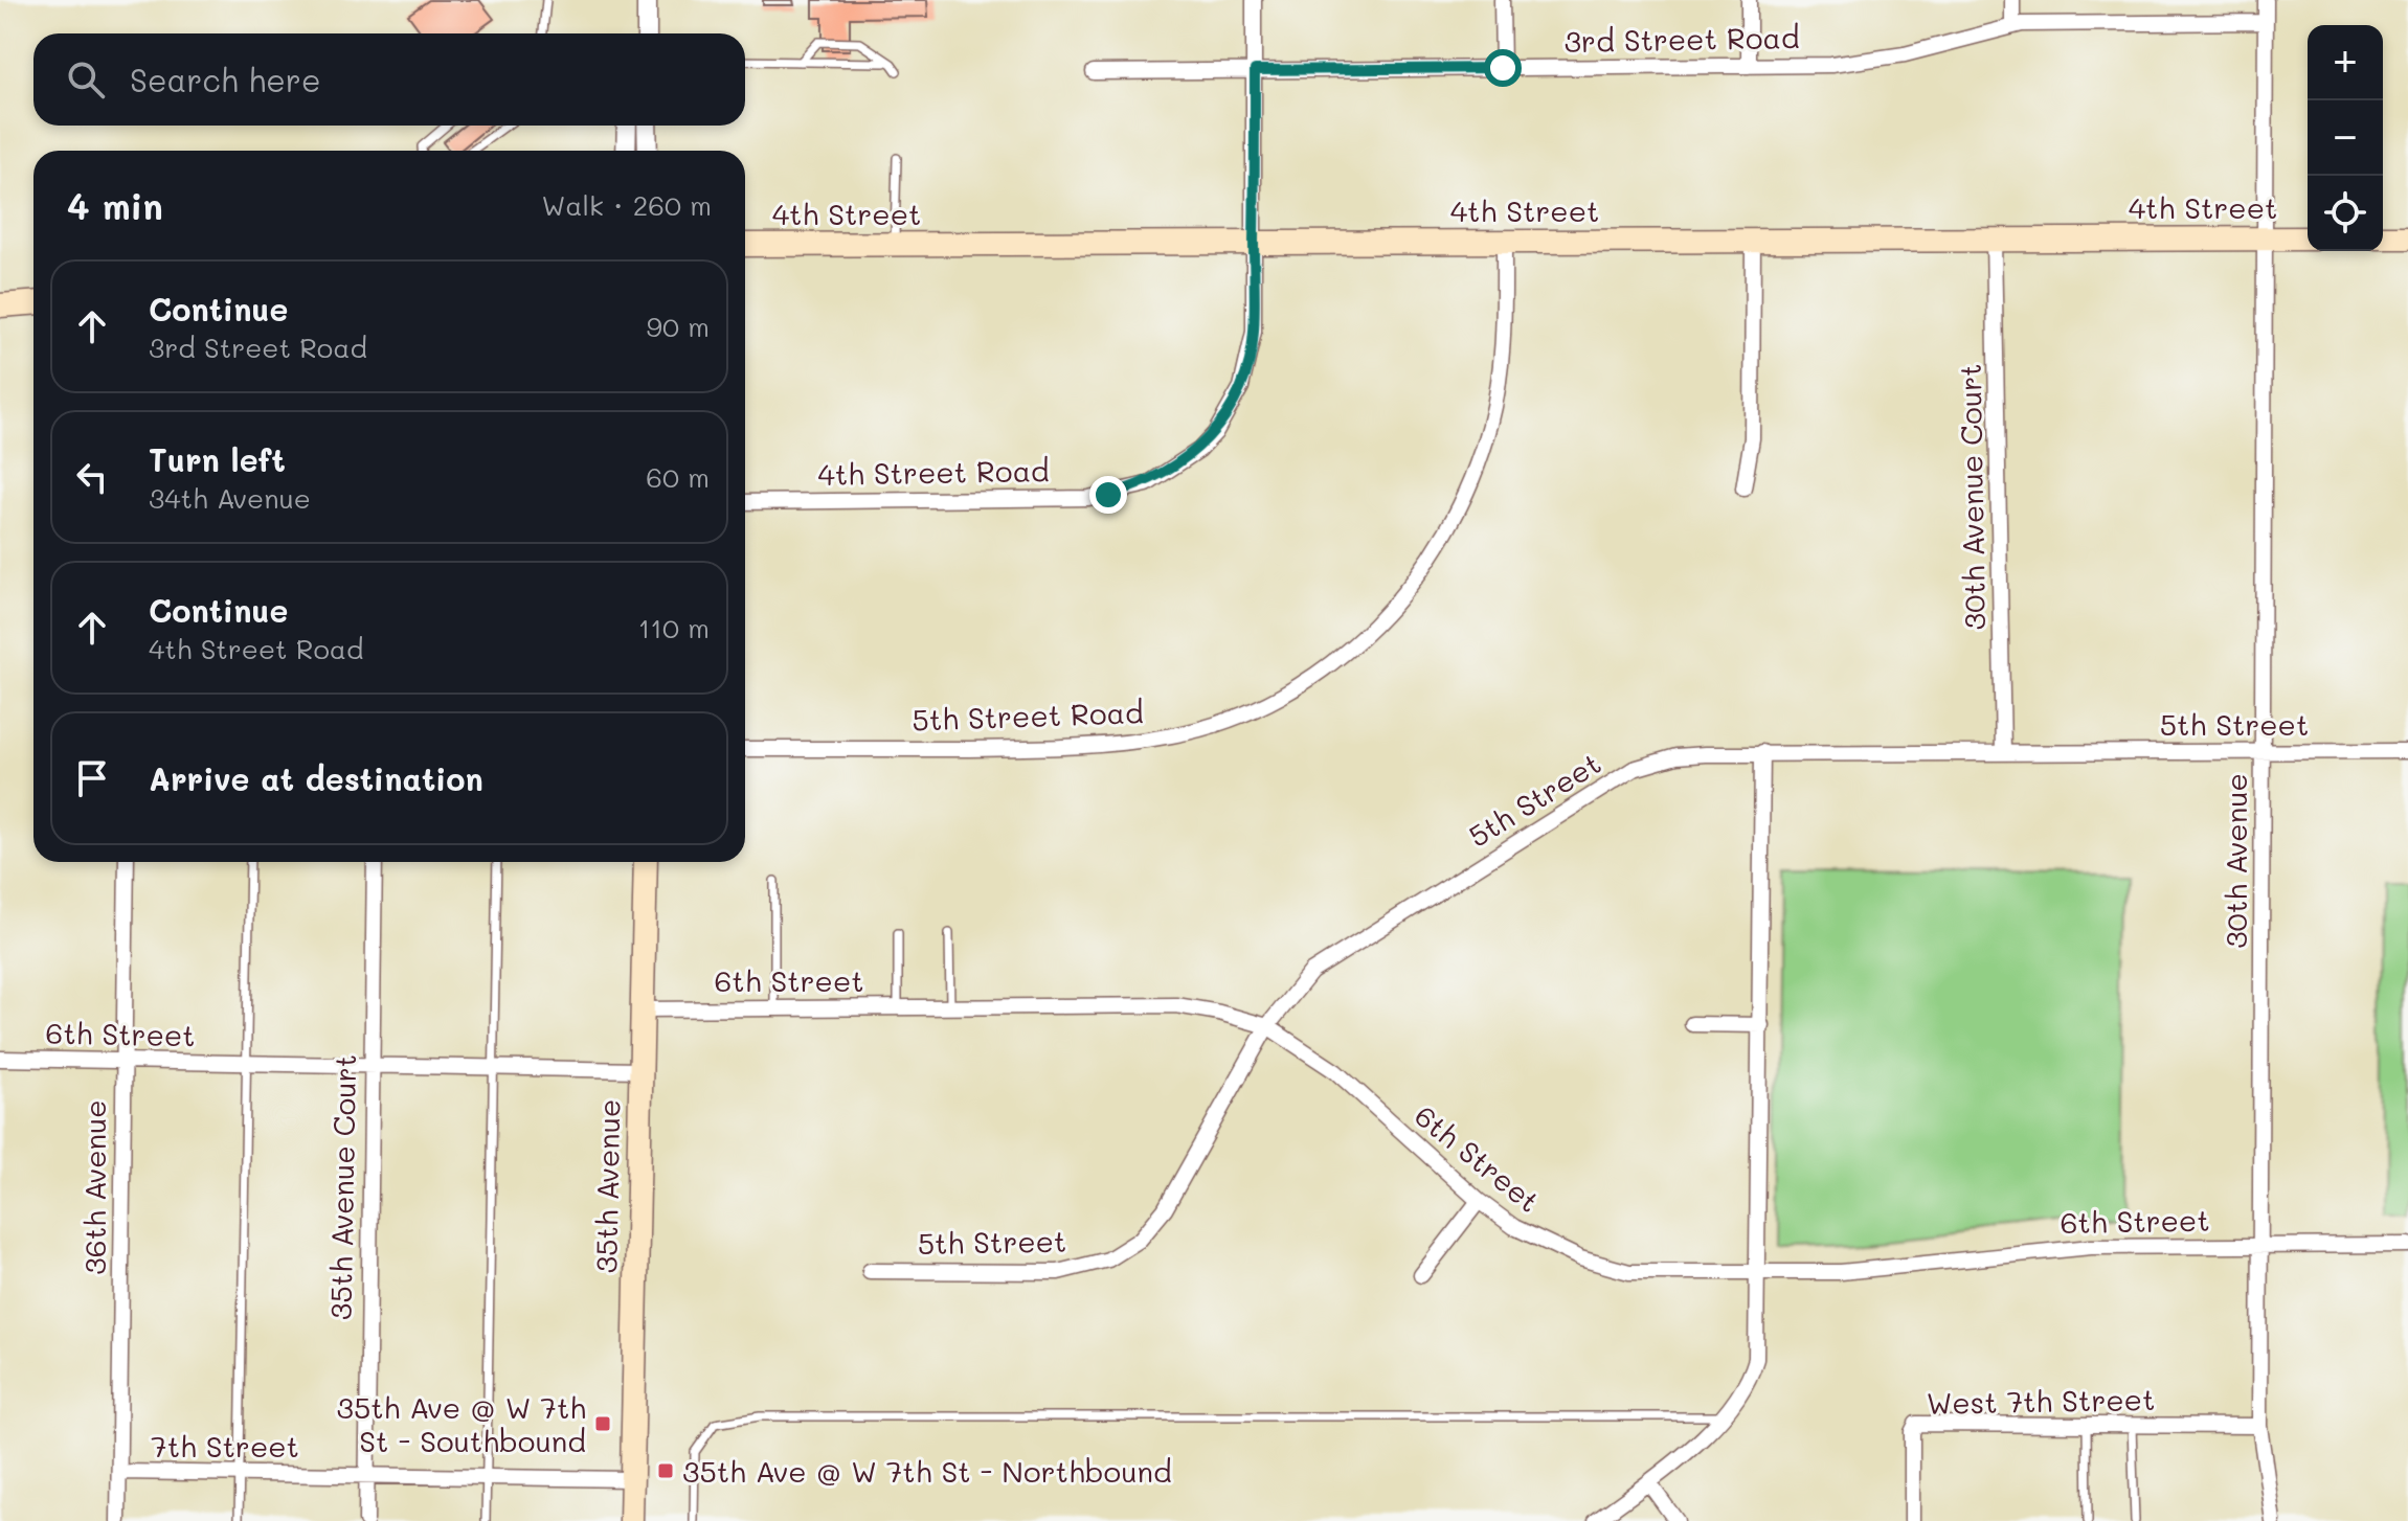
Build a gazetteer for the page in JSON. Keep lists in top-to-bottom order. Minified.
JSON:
{"streets":{"main road":["4th Street","35th Avenue"],"street":["3rd Street Road","4th Street Road","30th Avenue Court","5th Street Road","5th Street","30th Avenue","6th Street","36th Avenue","35th Avenue Court","West 7th Street","7th Street"]},"crossings":[["3rd Street Road","4th Street Road"],["3rd Street Road","30th Avenue"],["4th Street","4th Street Road"],["4th Street","30th Avenue Court"],["4th Street","5th Street Road"],["4th Street","30th Avenue"],["30th Avenue Court","5th Street"],["5th Street","30th Avenue"],["5th Street","6th Street"],["30th Avenue","6th Street"],["30th Avenue","West 7th Street"],["6th Street","35th Avenue"],["6th Street","36th Avenue"],["6th Street","35th Avenue Court"],["35th Avenue","7th Street"],["36th Avenue","7th Street"],["35th Avenue Court","7th Street"]],"places":{"transit":["35th Ave @ W 7th St - Southbound","35th Ave @ W 7th St - Northbound"]},"page":{"map_buttons":["+","−"],"search":"Search here","heading":["4 min","Walk · 260 m"],"list":[["Continue","3rd Street Road","90 m"],["Turn left","34th Avenue","60 m"],["Continue","4th Street Road","110 m"],"Arrive at destination"]}}
